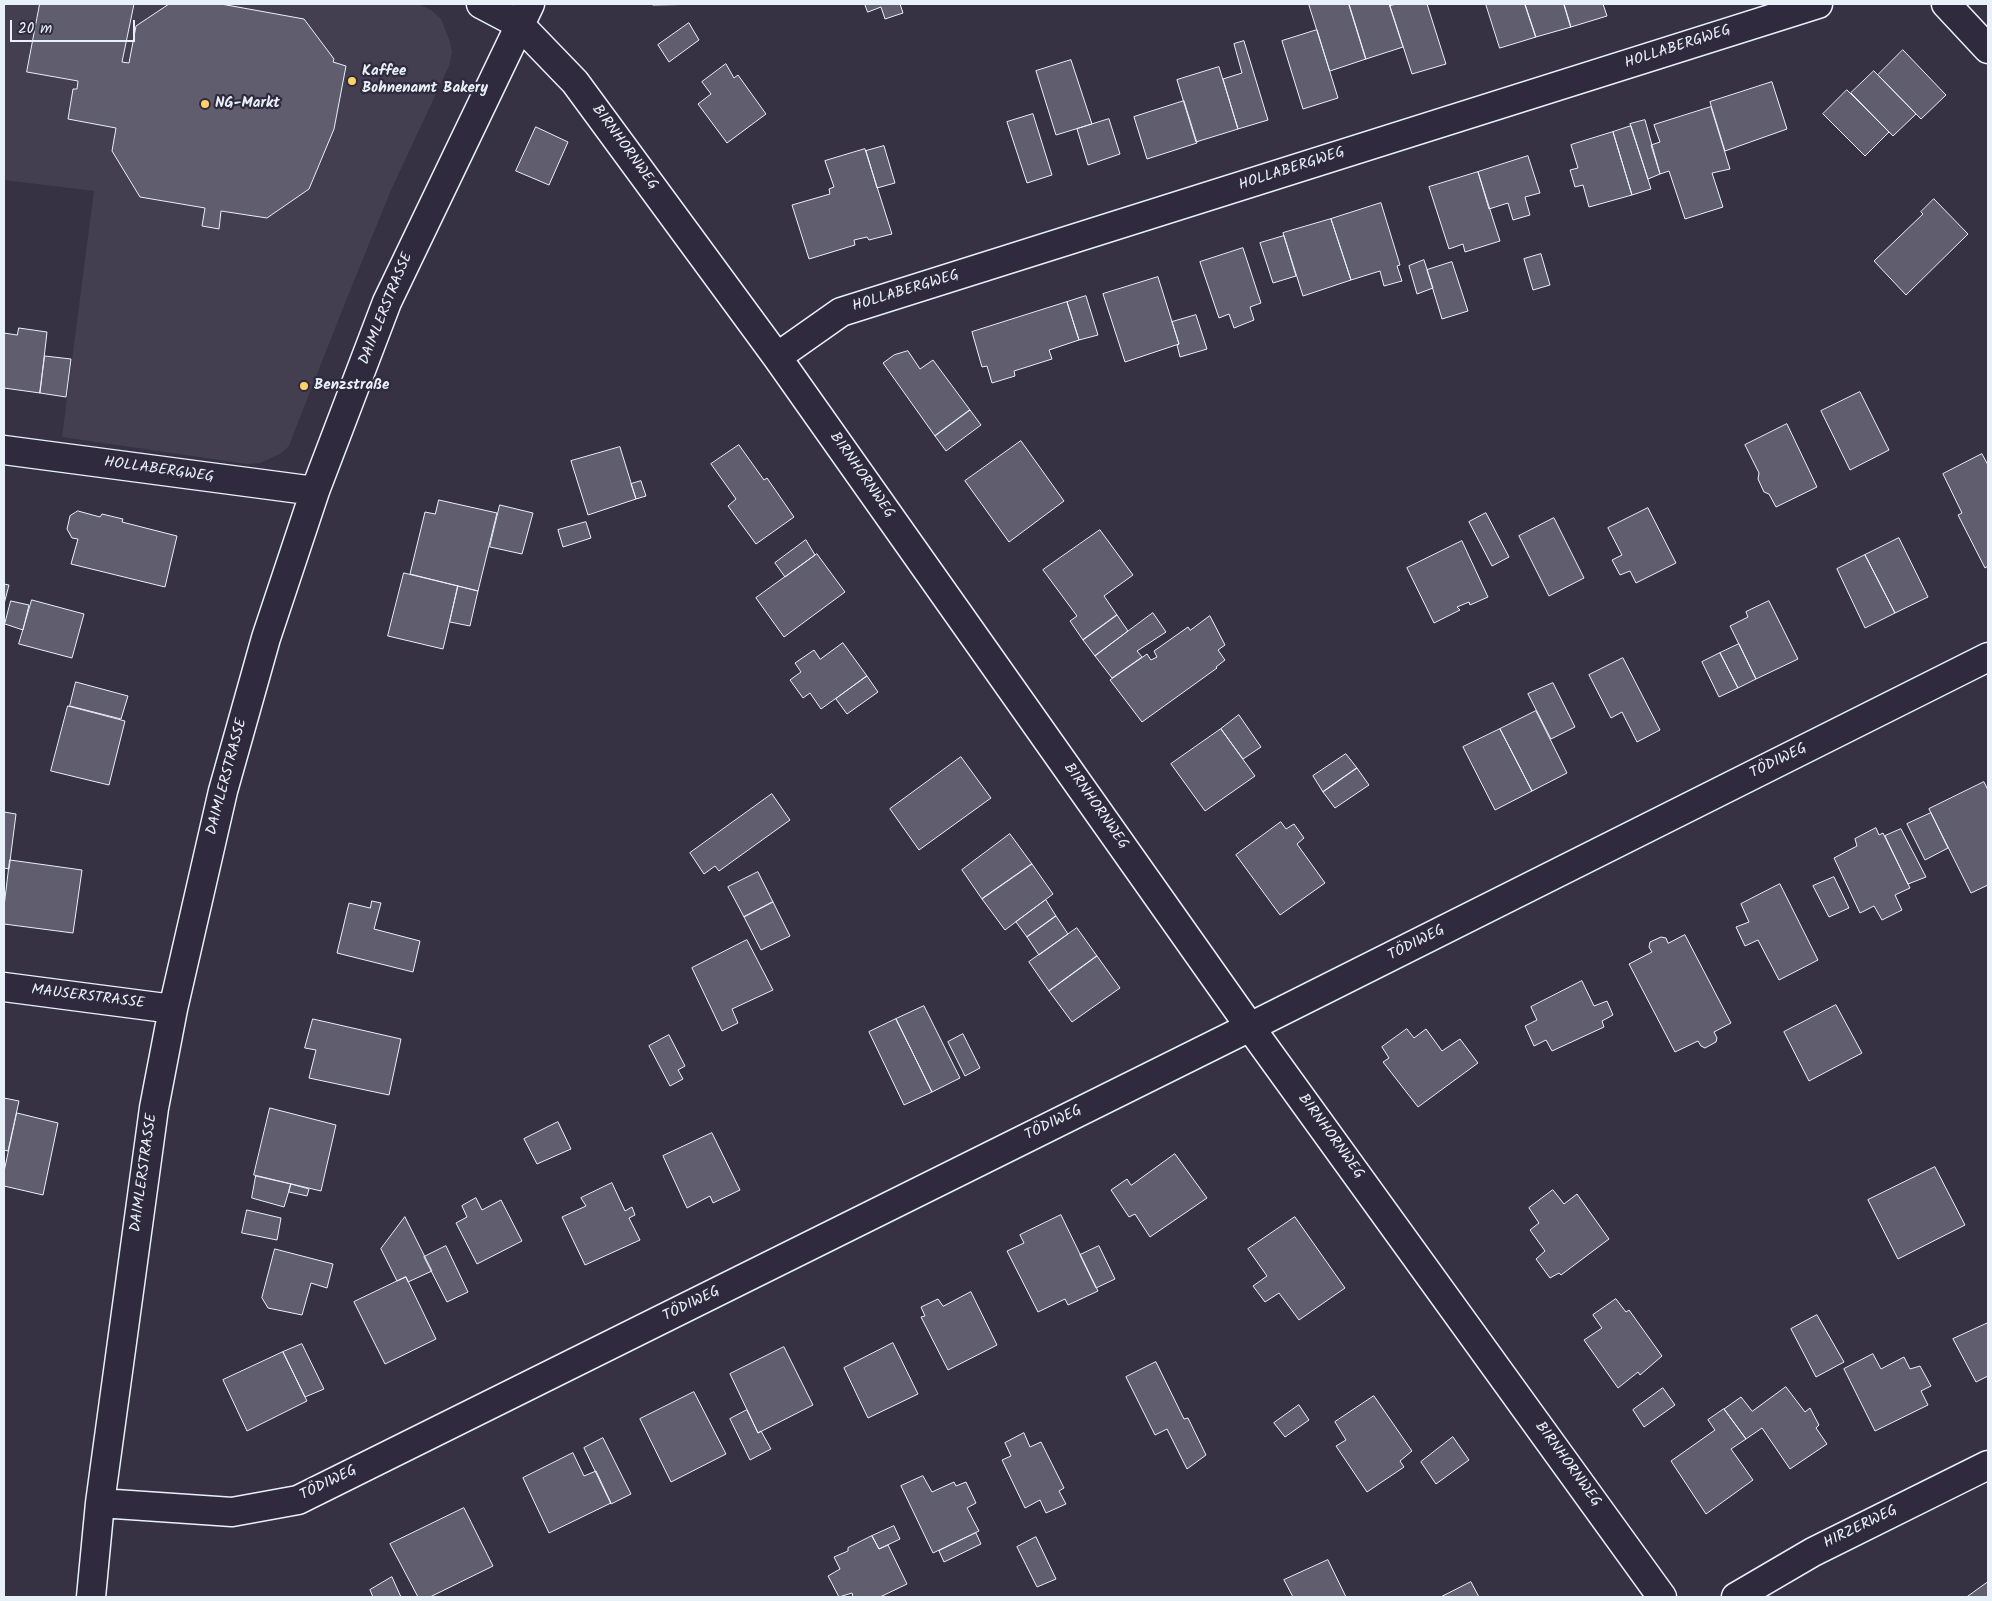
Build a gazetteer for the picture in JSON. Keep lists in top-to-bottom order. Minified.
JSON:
{"streets":{"street":["HOLLABERGWEG","BIRNHORNWEG","DAIMLERSTRASSE","TÖDIWEG","MAUSERSTRASSE","HIRZERWEG"]},"crossings":[["HOLLABERGWEG","BIRNHORNWEG"],["HOLLABERGWEG","DAIMLERSTRASSE"],["BIRNHORNWEG","DAIMLERSTRASSE"],["BIRNHORNWEG","TÖDIWEG"],["DAIMLERSTRASSE","TÖDIWEG"],["DAIMLERSTRASSE","MAUSERSTRASSE"]],"places":["Kaffee Bohnenamt Bakery","NG-Markt","Benzstraße"],"scale_bar":"20 m"}
